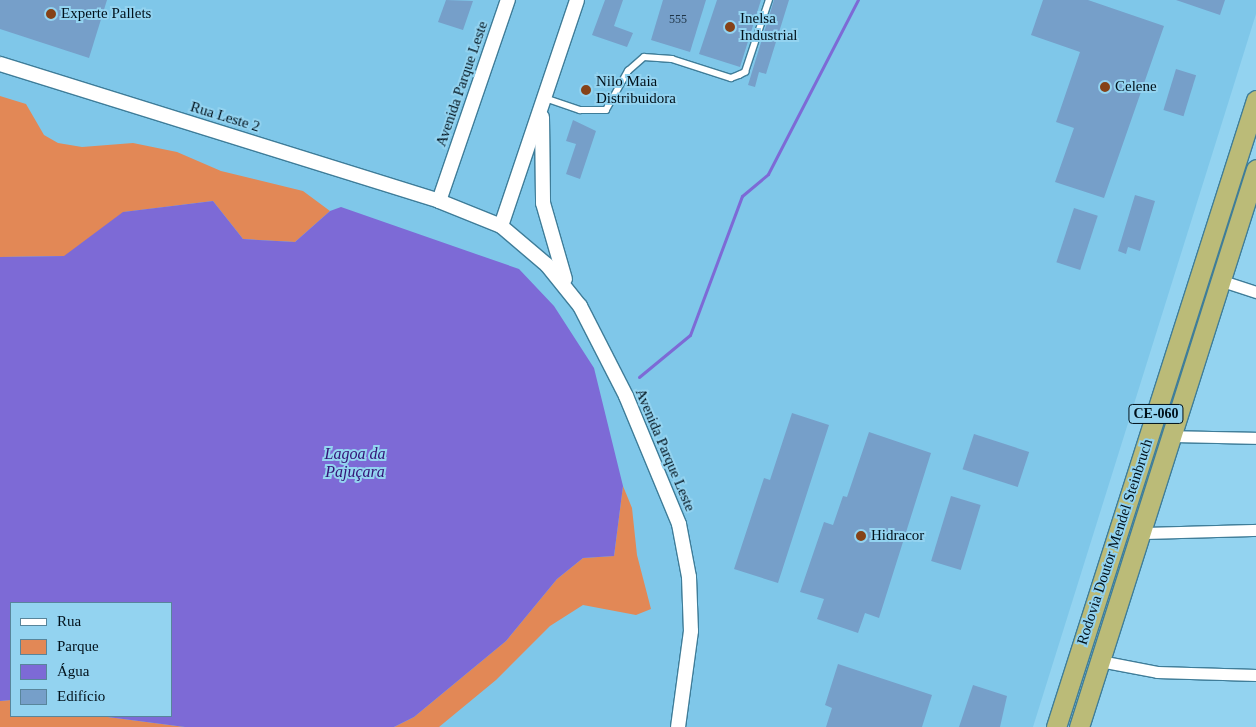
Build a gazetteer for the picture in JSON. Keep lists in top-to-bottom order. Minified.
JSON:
{"streets":{"highway":["CE-060","Rodovia Doutor Mendel Steinbruch"],"street":["Avenida Parque Leste","Rua Leste 2"]},"crossings":[["Avenida Parque Leste","Rua Leste 2"]],"water":["Lagoa da Pajuçara"],"places":["Experte Pallets","Inelsa Industrial","Celene","Nilo Maia Distribuidora","Hidracor"],"house_numbers":["555"],"legend":["Rua","Parque","Água","Edifício"]}
